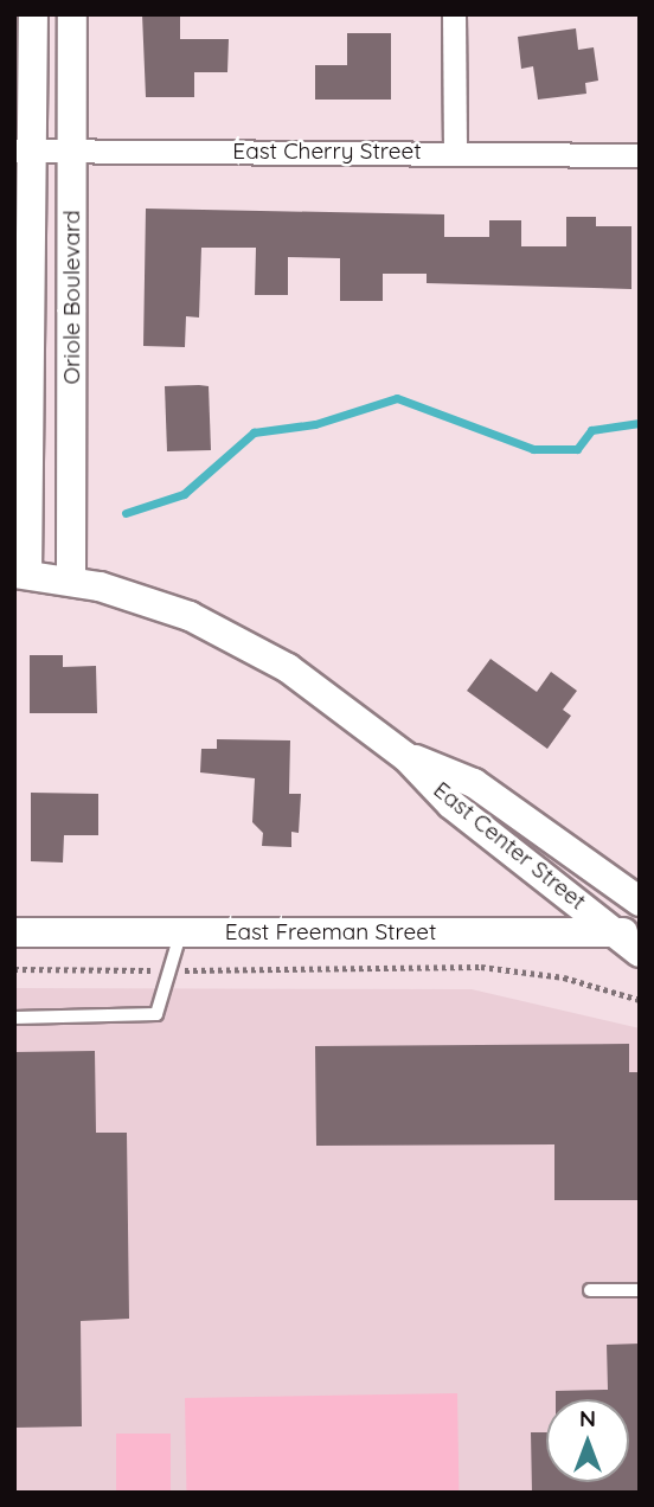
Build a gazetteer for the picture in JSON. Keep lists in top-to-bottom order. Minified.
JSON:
{"streets":{"street":["East Cherry Street","Oriole Boulevard","East Center Street","East Freeman Street"]},"crossings":[["East Cherry Street","Oriole Boulevard"],["Oriole Boulevard","East Center Street"],["East Center Street","East Freeman Street"]],"north":"top"}
